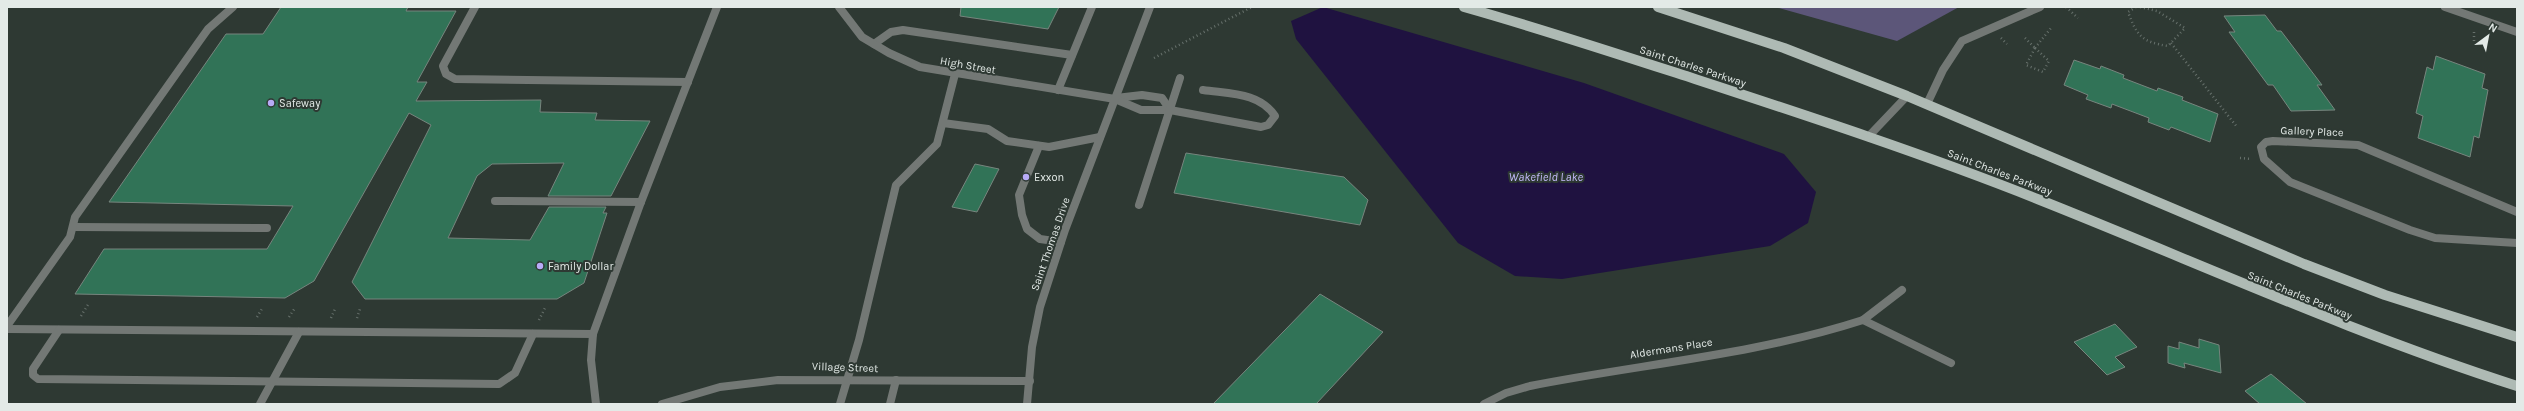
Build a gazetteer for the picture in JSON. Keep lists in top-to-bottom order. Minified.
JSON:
{"streets":{"main road":["Saint Charles Parkway"],"street":["High Street","Gallery Place","Saint Thomas Drive","Aldermans Place","Village Street"]},"crossings":[["High Street","Saint Thomas Drive"],["Saint Thomas Drive","Village Street"]],"water":["Wakefield Lake"],"places":["Safeway","Exxon","Family Dollar"],"north":"top right"}
